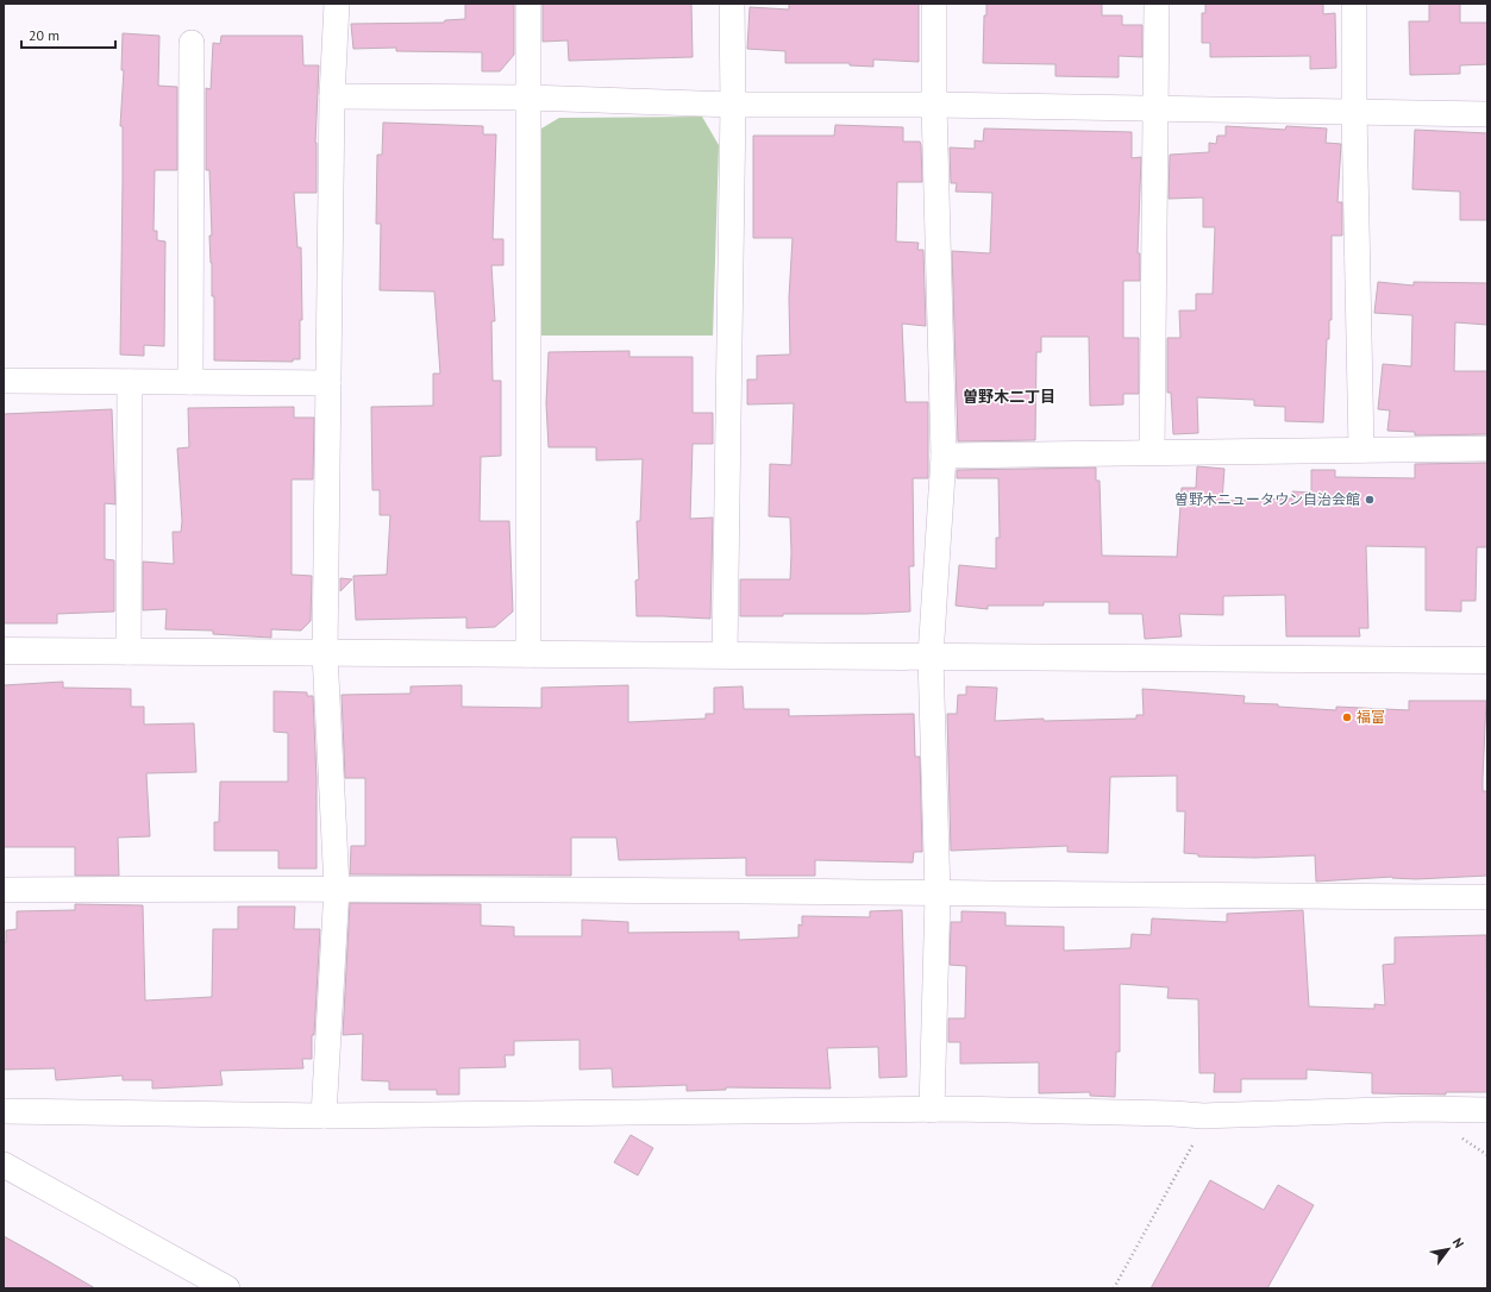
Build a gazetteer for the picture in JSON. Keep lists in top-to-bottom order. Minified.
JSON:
{"districts":["曽野木二丁目"],"places":["曽野木ニュータウン自治会館","福富"],"scale_bar":"20 m","north":"top right"}
